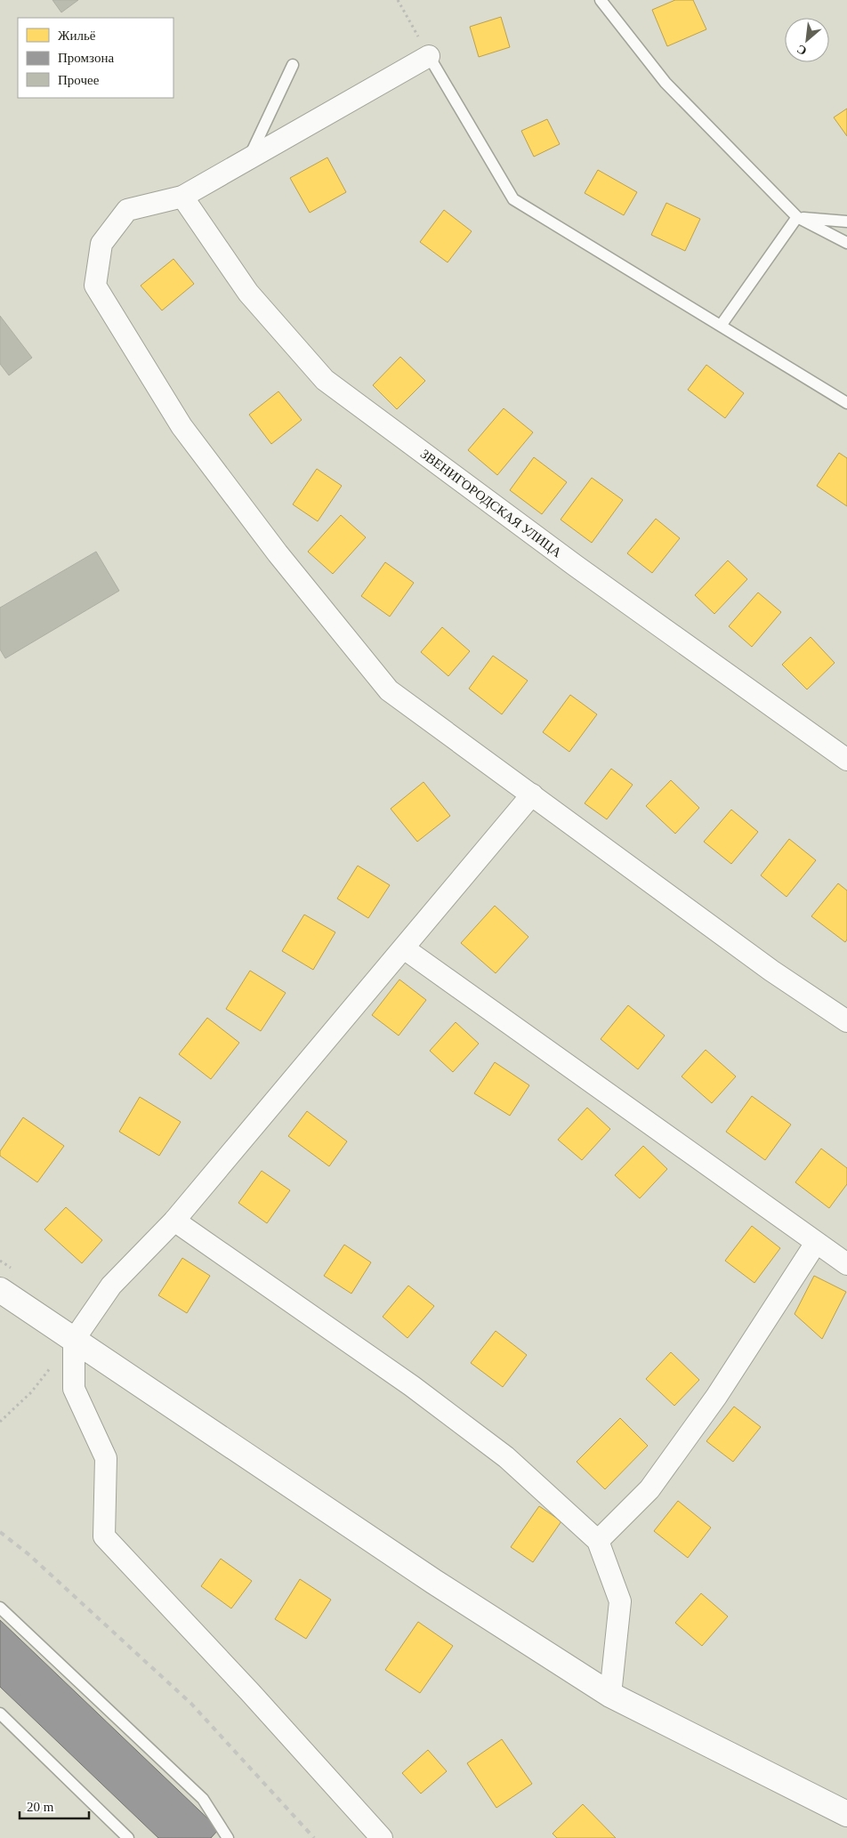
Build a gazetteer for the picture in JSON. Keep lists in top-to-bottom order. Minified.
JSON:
{"streets":{"street":["ЗВЕНИГОРОДСКАЯ УЛИЦА"]},"legend":["Жильё","Промзона","Прочее"],"scale_bar":"20 m","north":"bottom left"}
